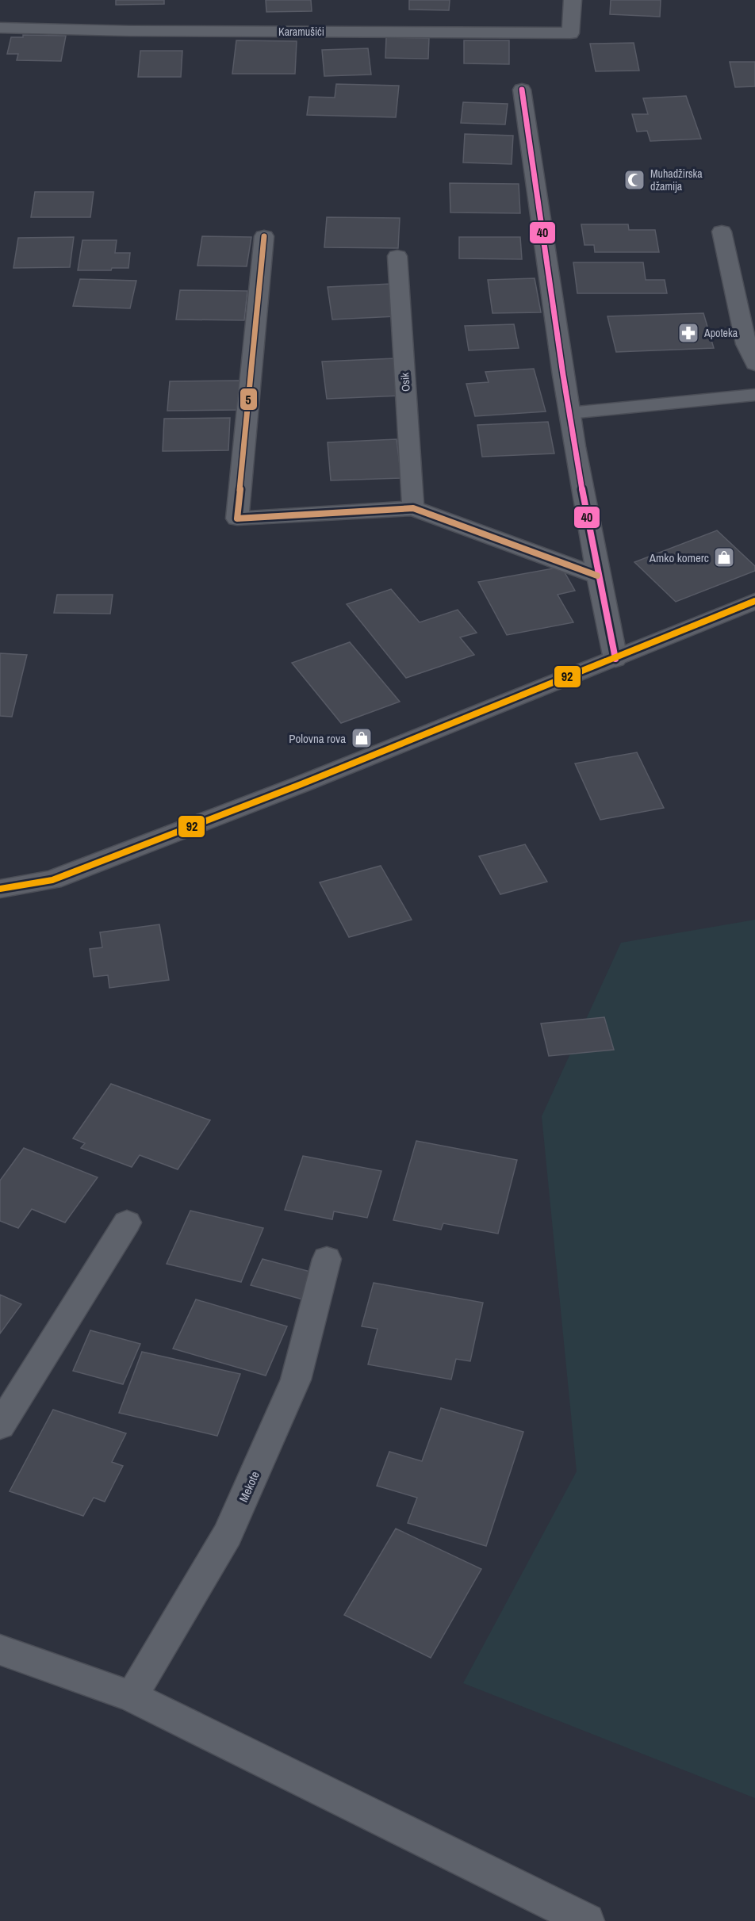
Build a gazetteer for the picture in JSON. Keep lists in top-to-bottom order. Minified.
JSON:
{"streets":{"street":["Karamušići","Osik","Mekote"]},"places":{"mosque":["Muhadžirska džamija"],"pharmacy":["Apoteka"],"shop":["Amko komerc","Polovna rova"]},"lines":["transit line 40","transit line 5","transit line 92"]}
